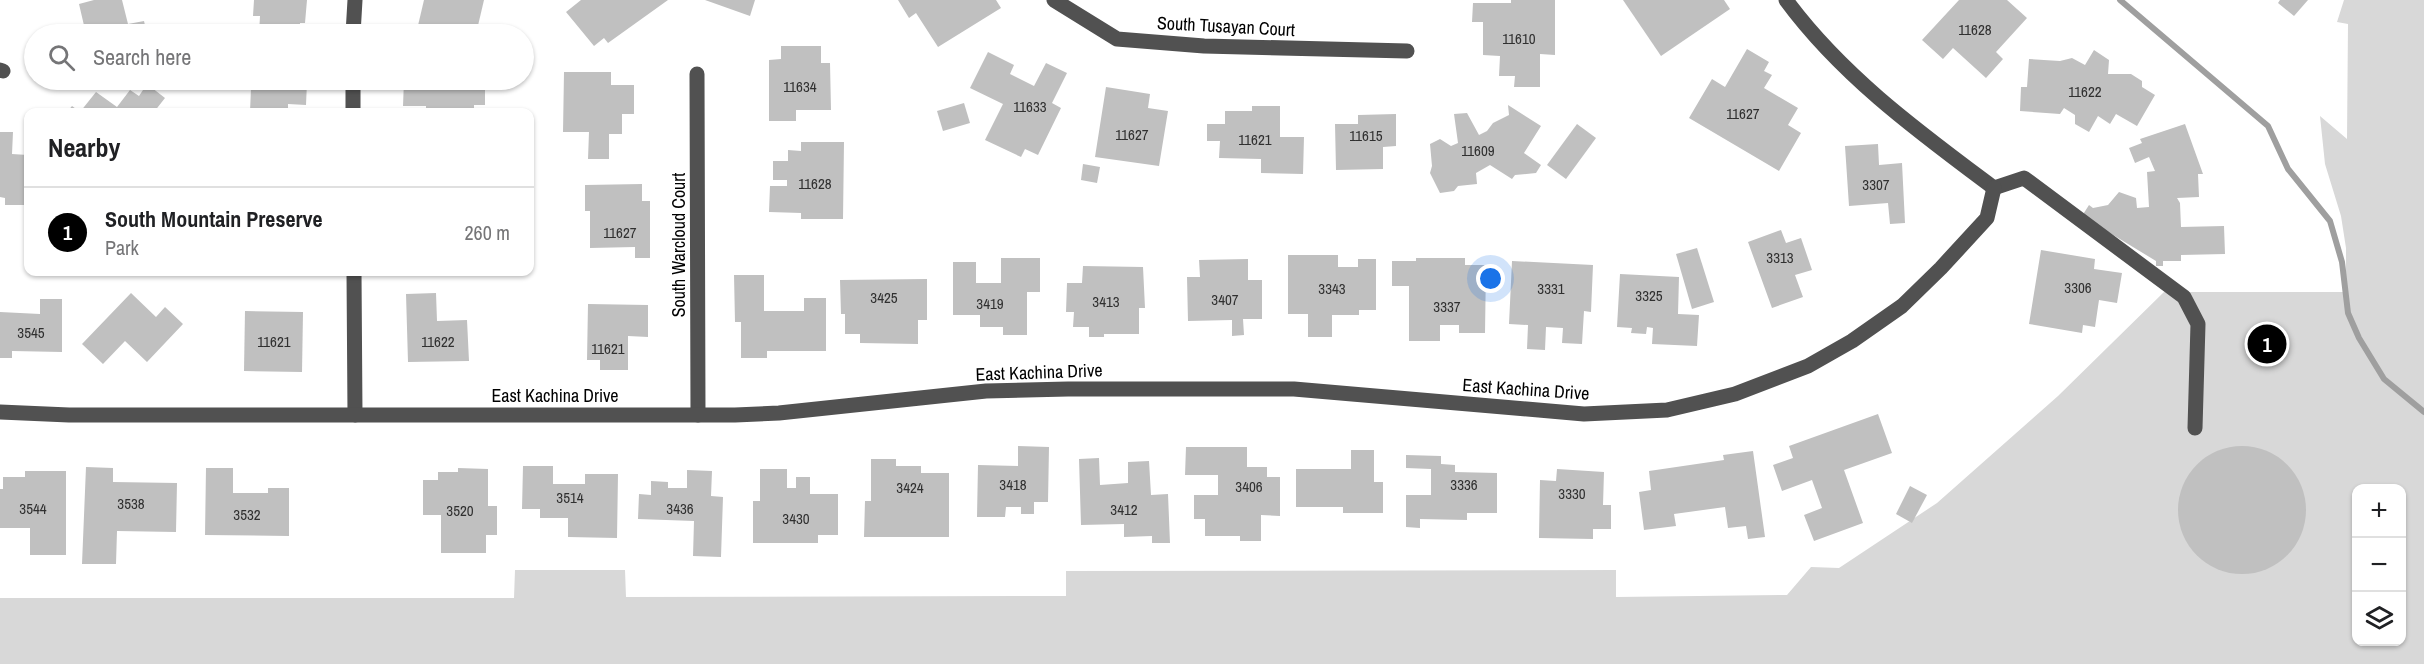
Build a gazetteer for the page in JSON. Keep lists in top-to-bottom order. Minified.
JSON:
{"streets":{"street":["South Tusayan Court","South Warcloud Court","East Kachina Drive"]},"crossings":[["South Warcloud Court","East Kachina Drive"]],"house_numbers":["11628","11610","11634","11622","11633","11627","11627","11615","11621","11609","11628","3307","11627","3313","3306","3343","3331","3325","3425","3407","3413","3419","3337","3545","11621","11622","11621","3418","3336","3406","3424","3330","3514","3538","3544","3436","3412","3520","3532","3430"],"page":{"search":"Search here","heading":"Nearby","list":[{"mark":"1","name":"South Mountain Preserve","note":"Park","value":"260 m"}],"pins":"1","map_buttons":["+","−"]}}
